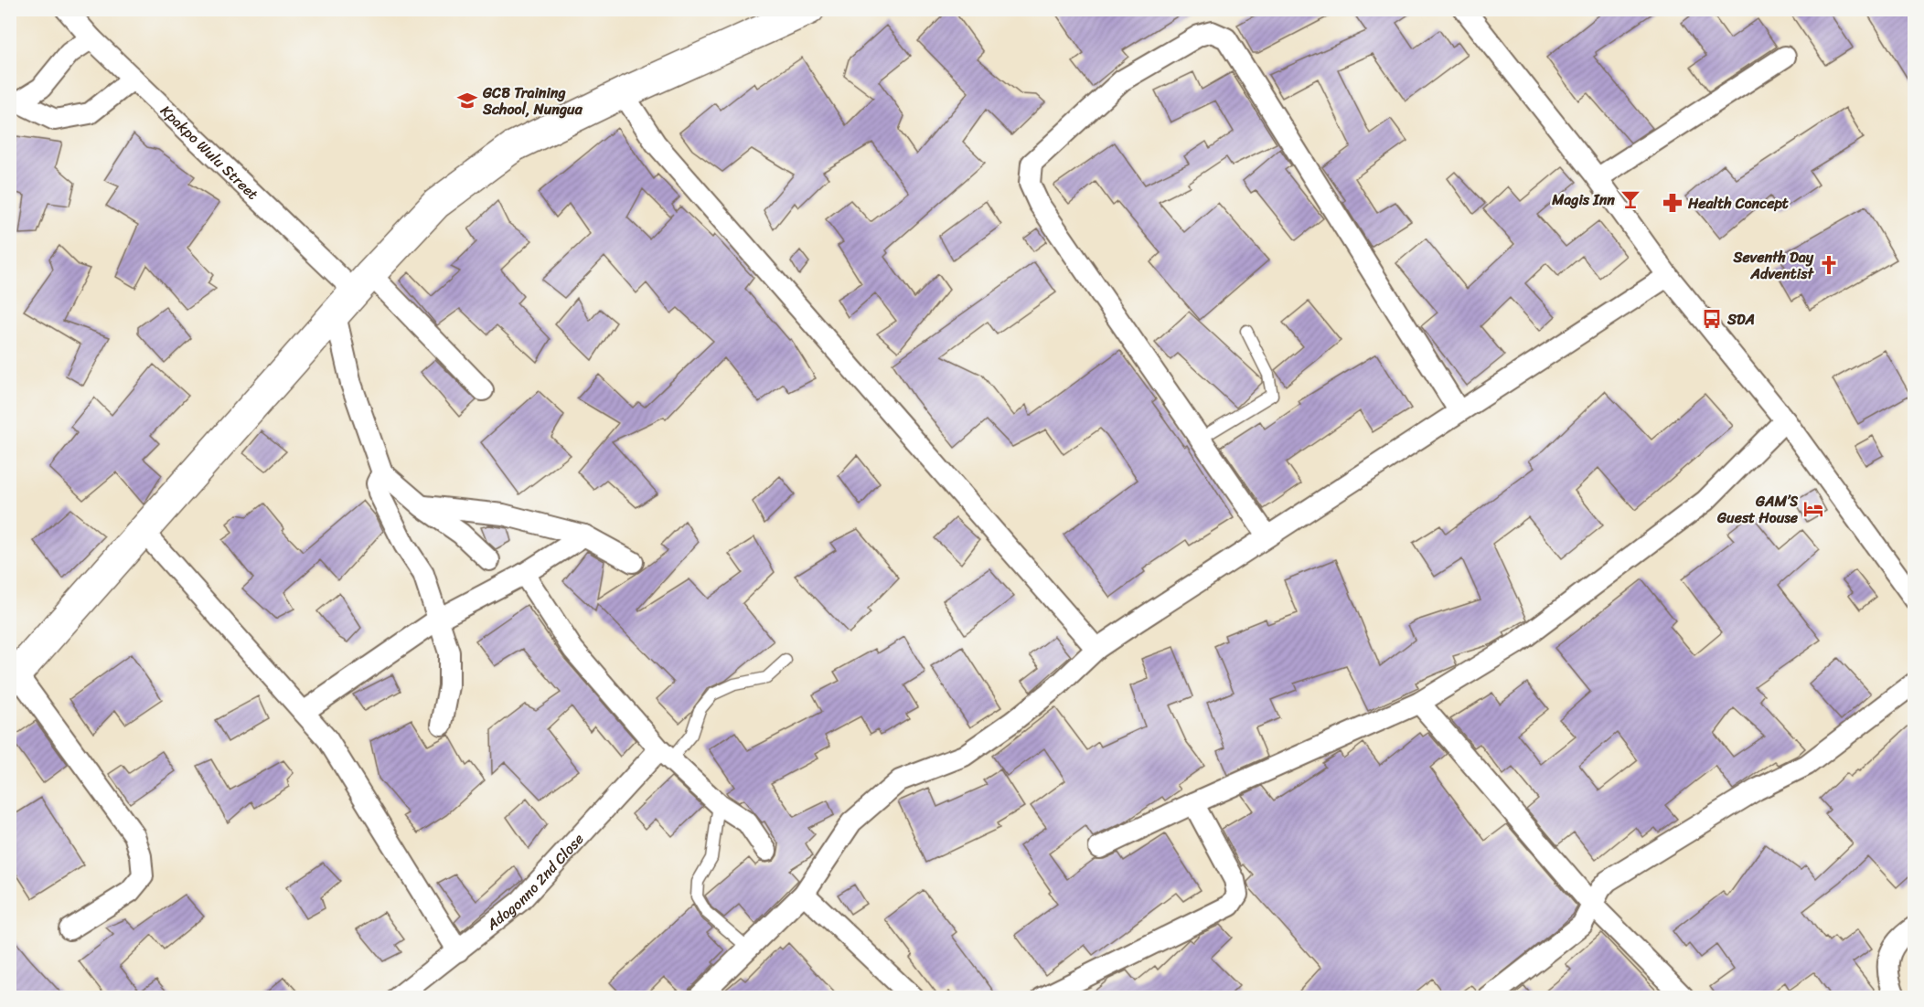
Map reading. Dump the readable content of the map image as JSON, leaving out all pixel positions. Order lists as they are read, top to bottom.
{
  "streets": {
    "street": ["Kpakpo Wulu Street", "Adogonno 2nd Close"]
  },
  "places": {
    "school or university": ["GCB Training School, Nungua"],
    "bar": ["Magis Inn"],
    "pharmacy": ["Health Concept"],
    "church": ["Seventh Day Adventist"],
    "bus stop": ["SDA"],
    "hotel": ["GAM’S Guest House"]
  }
}
